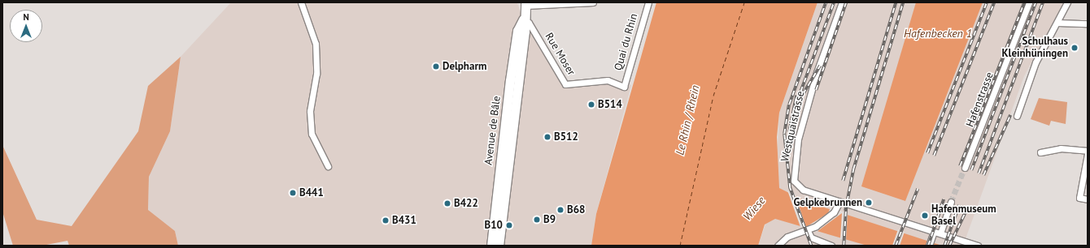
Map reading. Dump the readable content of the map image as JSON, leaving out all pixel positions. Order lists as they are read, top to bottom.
{
  "streets": {
    "main road": ["Avenue de Bâle"],
    "street": [
      "Quai du Rhin",
      "Rue Moser",
      "Hafenstrasse",
      "Westquaistrasse"
    ]
  },
  "crossings": [
    ["Quai du Rhin", "Rue Moser"],
    ["Rue Moser", "Avenue de Bâle"]
  ],
  "water": ["Hafenbecken 1", "Le Rhin / Rhein", "Wiese"],
  "places": [
    "Schulhaus Kleinhüningen",
    "Delpharm",
    "B514",
    "B512",
    "B441",
    "Gelpkebrunnen",
    "B422",
    "B68",
    "Hafenmuseum Basel",
    "B9",
    "B431",
    "B10"
  ],
  "north": "top"
}
